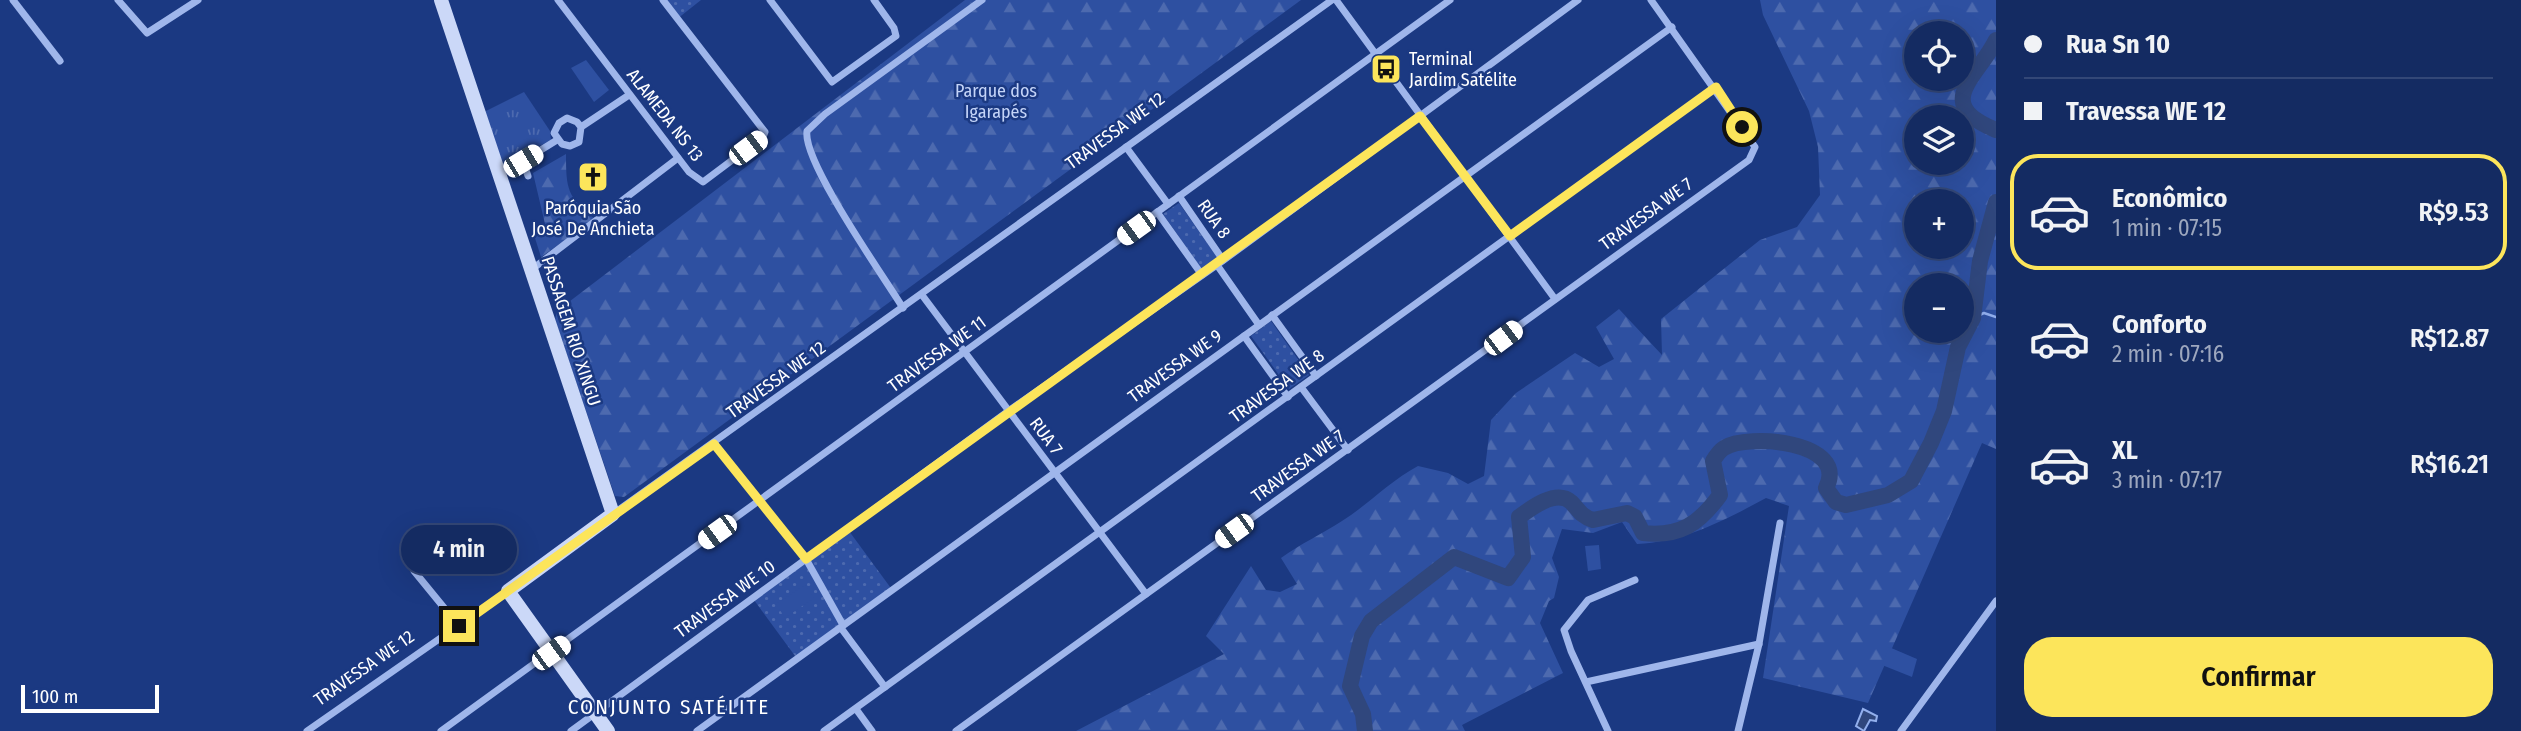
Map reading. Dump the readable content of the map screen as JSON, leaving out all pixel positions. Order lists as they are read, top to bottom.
{
  "streets": {
    "main road": ["TRAVESSA WE 12", "PASSAGEM RIO XINGU"],
    "street": [
      "ALAMEDA NS 13",
      "TRAVESSA WE 7",
      "RUA 8",
      "TRAVESSA WE 11",
      "TRAVESSA WE 9",
      "TRAVESSA WE 8",
      "RUA 7",
      "TRAVESSA WE 10"
    ]
  },
  "crossings": [
    ["TRAVESSA WE 12", "RUA 8"],
    ["TRAVESSA WE 12", "PASSAGEM RIO XINGU"],
    ["TRAVESSA WE 12", "RUA 7"],
    ["TRAVESSA WE 7", "TRAVESSA WE 8"],
    ["TRAVESSA WE 7", "RUA 7"],
    ["RUA 8", "TRAVESSA WE 11"],
    ["RUA 8", "TRAVESSA WE 9"],
    ["RUA 8", "TRAVESSA WE 10"],
    ["TRAVESSA WE 11", "RUA 7"],
    ["TRAVESSA WE 9", "RUA 7"],
    ["TRAVESSA WE 8", "RUA 7"],
    ["RUA 7", "TRAVESSA WE 10"]
  ],
  "districts": ["CONJUNTO SATÉLITE"],
  "parks": ["Parque dos Igarapés"],
  "places": {
    "bus stop": ["Terminal Jardim Satélite"],
    "church": ["Paróquia São José De Anchieta"]
  },
  "scale_bar": "100 m",
  "page": {
    "banner": ["Rua Sn 10", "Travessa WE 12"],
    "map_buttons": ["+", "−"],
    "list": [
      {
        "name": "Econômico",
        "note": "1 min · 07:15",
        "value": "R$9.53"
      },
      {
        "name": "Conforto",
        "note": "2 min · 07:16",
        "value": "R$12.87"
      },
      {
        "name": "XL",
        "note": "3 min · 07:17",
        "value": "R$16.21"
      }
    ],
    "bubble": "4 min",
    "buttons": "Confirmar",
    "scale": "100 m"
  }
}
